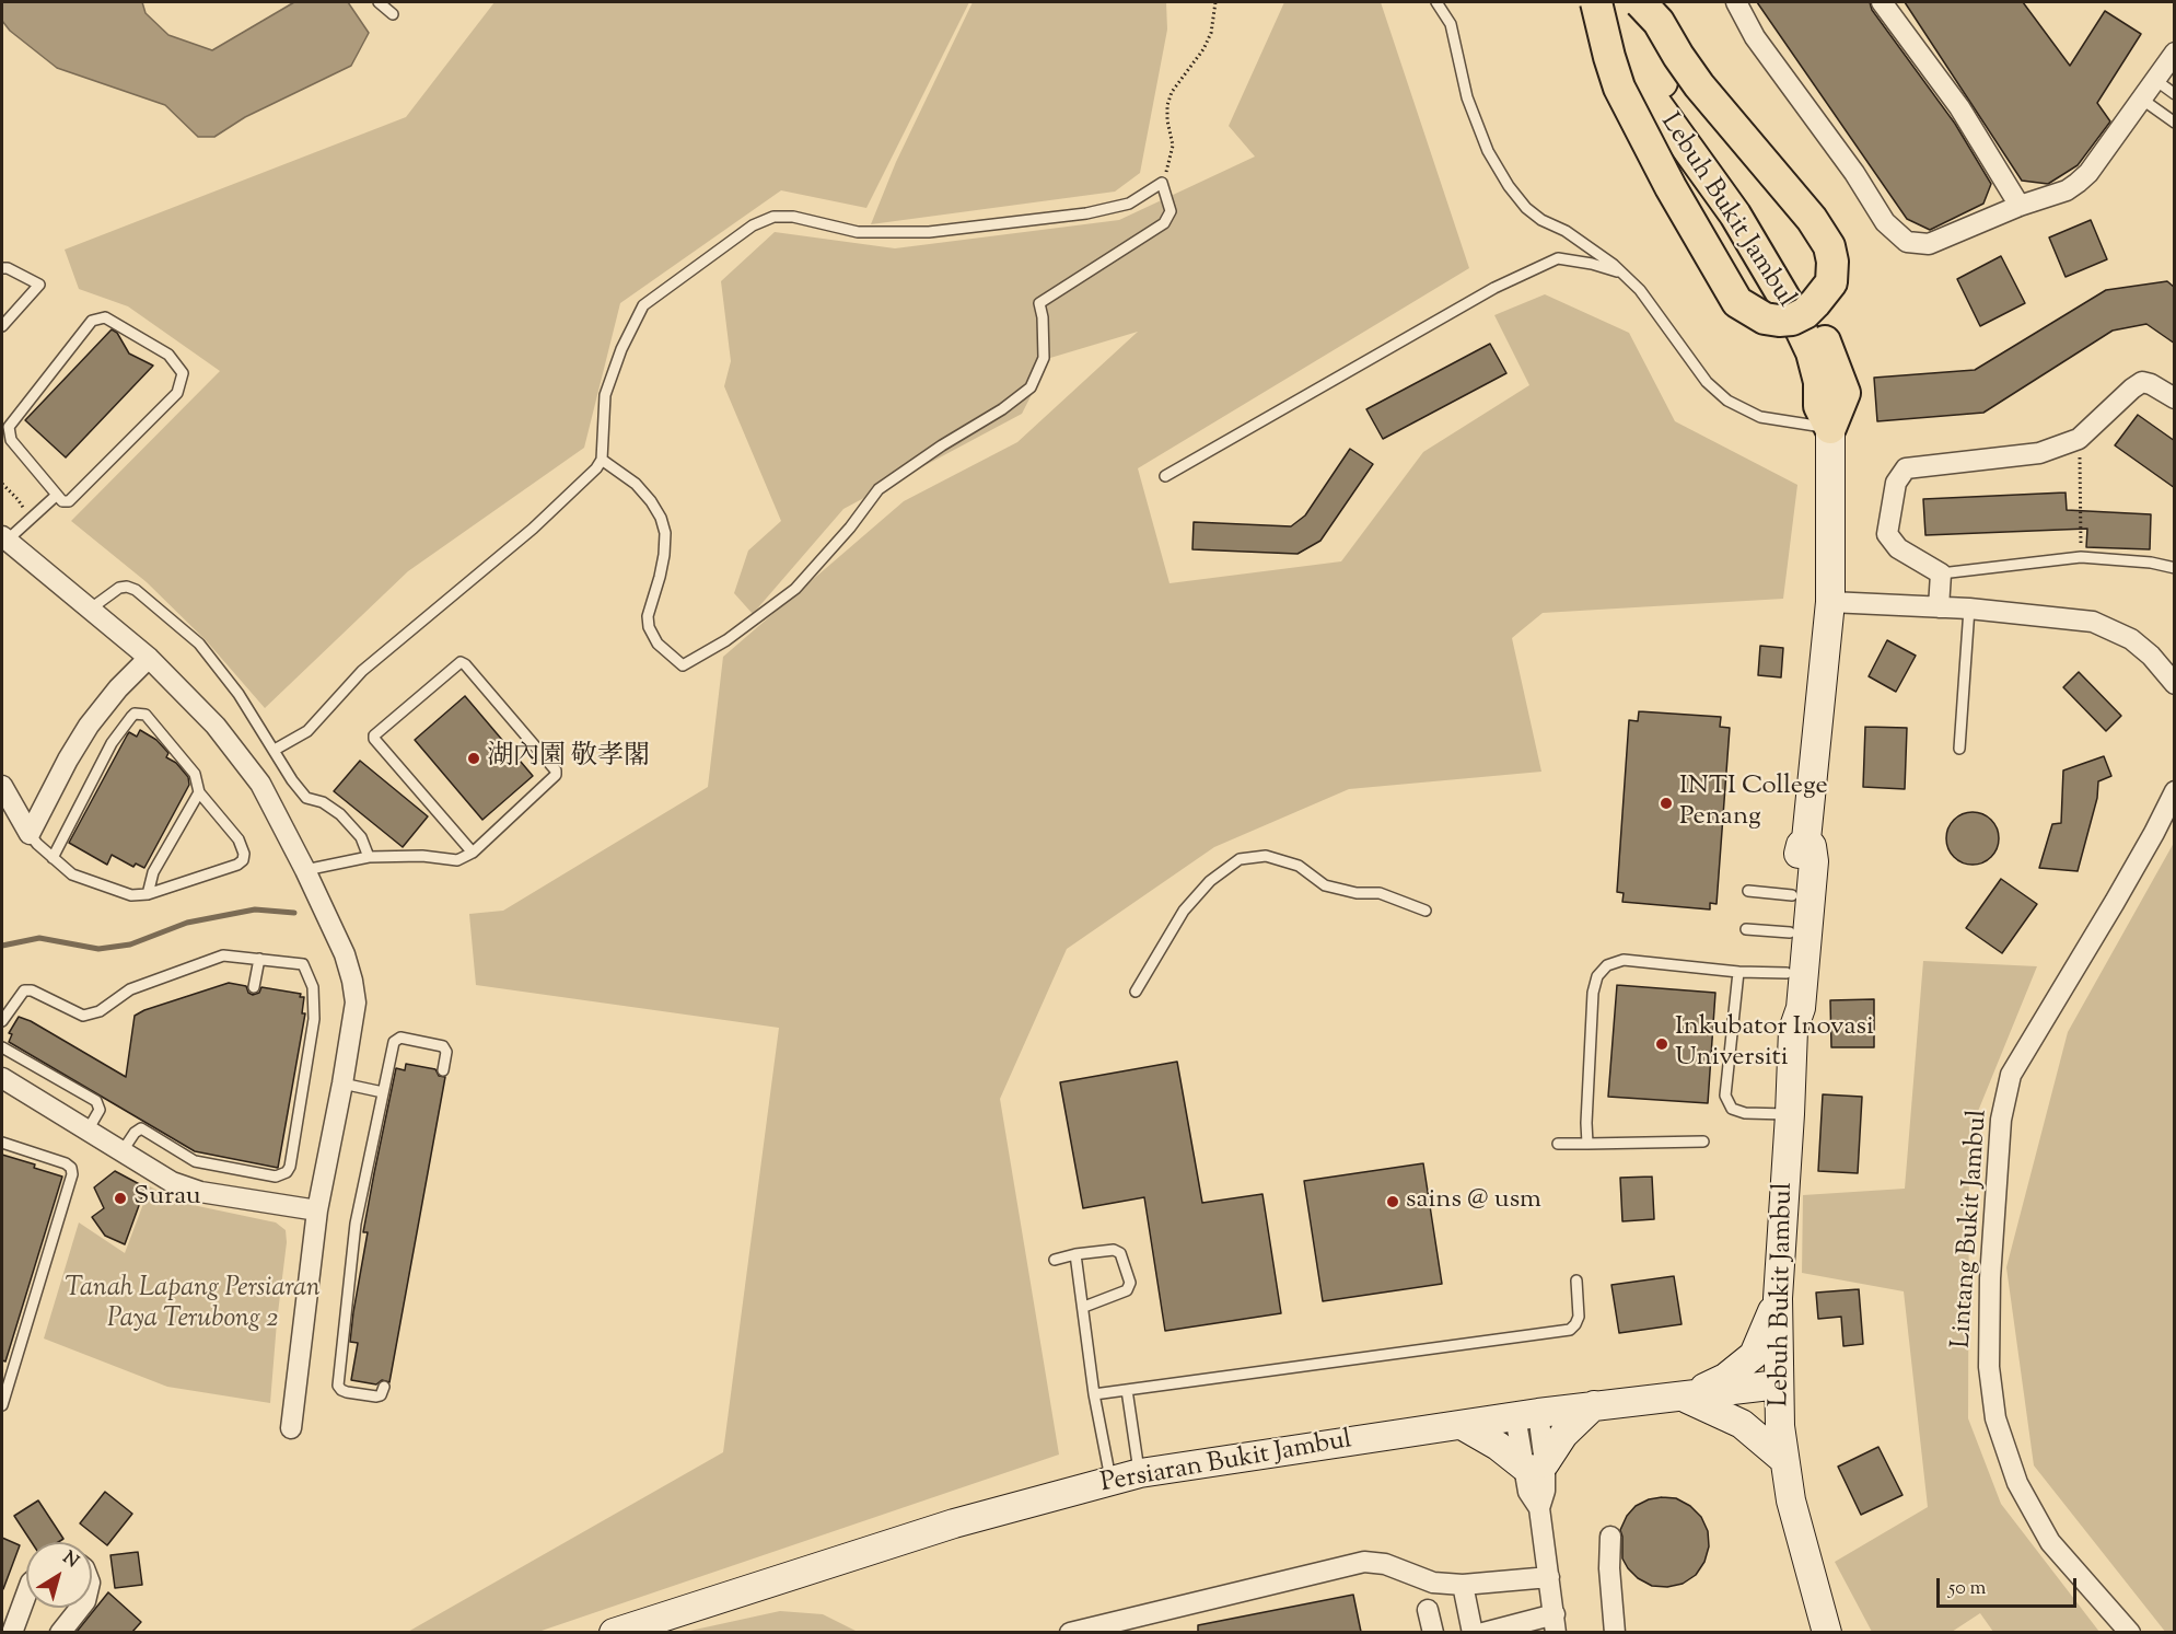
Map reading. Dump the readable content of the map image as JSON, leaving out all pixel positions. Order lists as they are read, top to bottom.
{
  "streets": {
    "main road": ["Lebuh Bukit Jambul", "Persiaran Bukit Jambul"],
    "street": ["Lintang Bukit Jambul"]
  },
  "crossings": [
    ["Lebuh Bukit Jambul", "Persiaran Bukit Jambul"]
  ],
  "parks": ["Tanah Lapang Persiaran Paya Terubong 2"],
  "places": [
    "湖內園 敬孝閣",
    "INTI College Penang",
    "Inkubator Inovasi Universiti",
    "Surau",
    "sains @ usm"
  ],
  "scale_bar": "50 m",
  "north": "top right"
}
